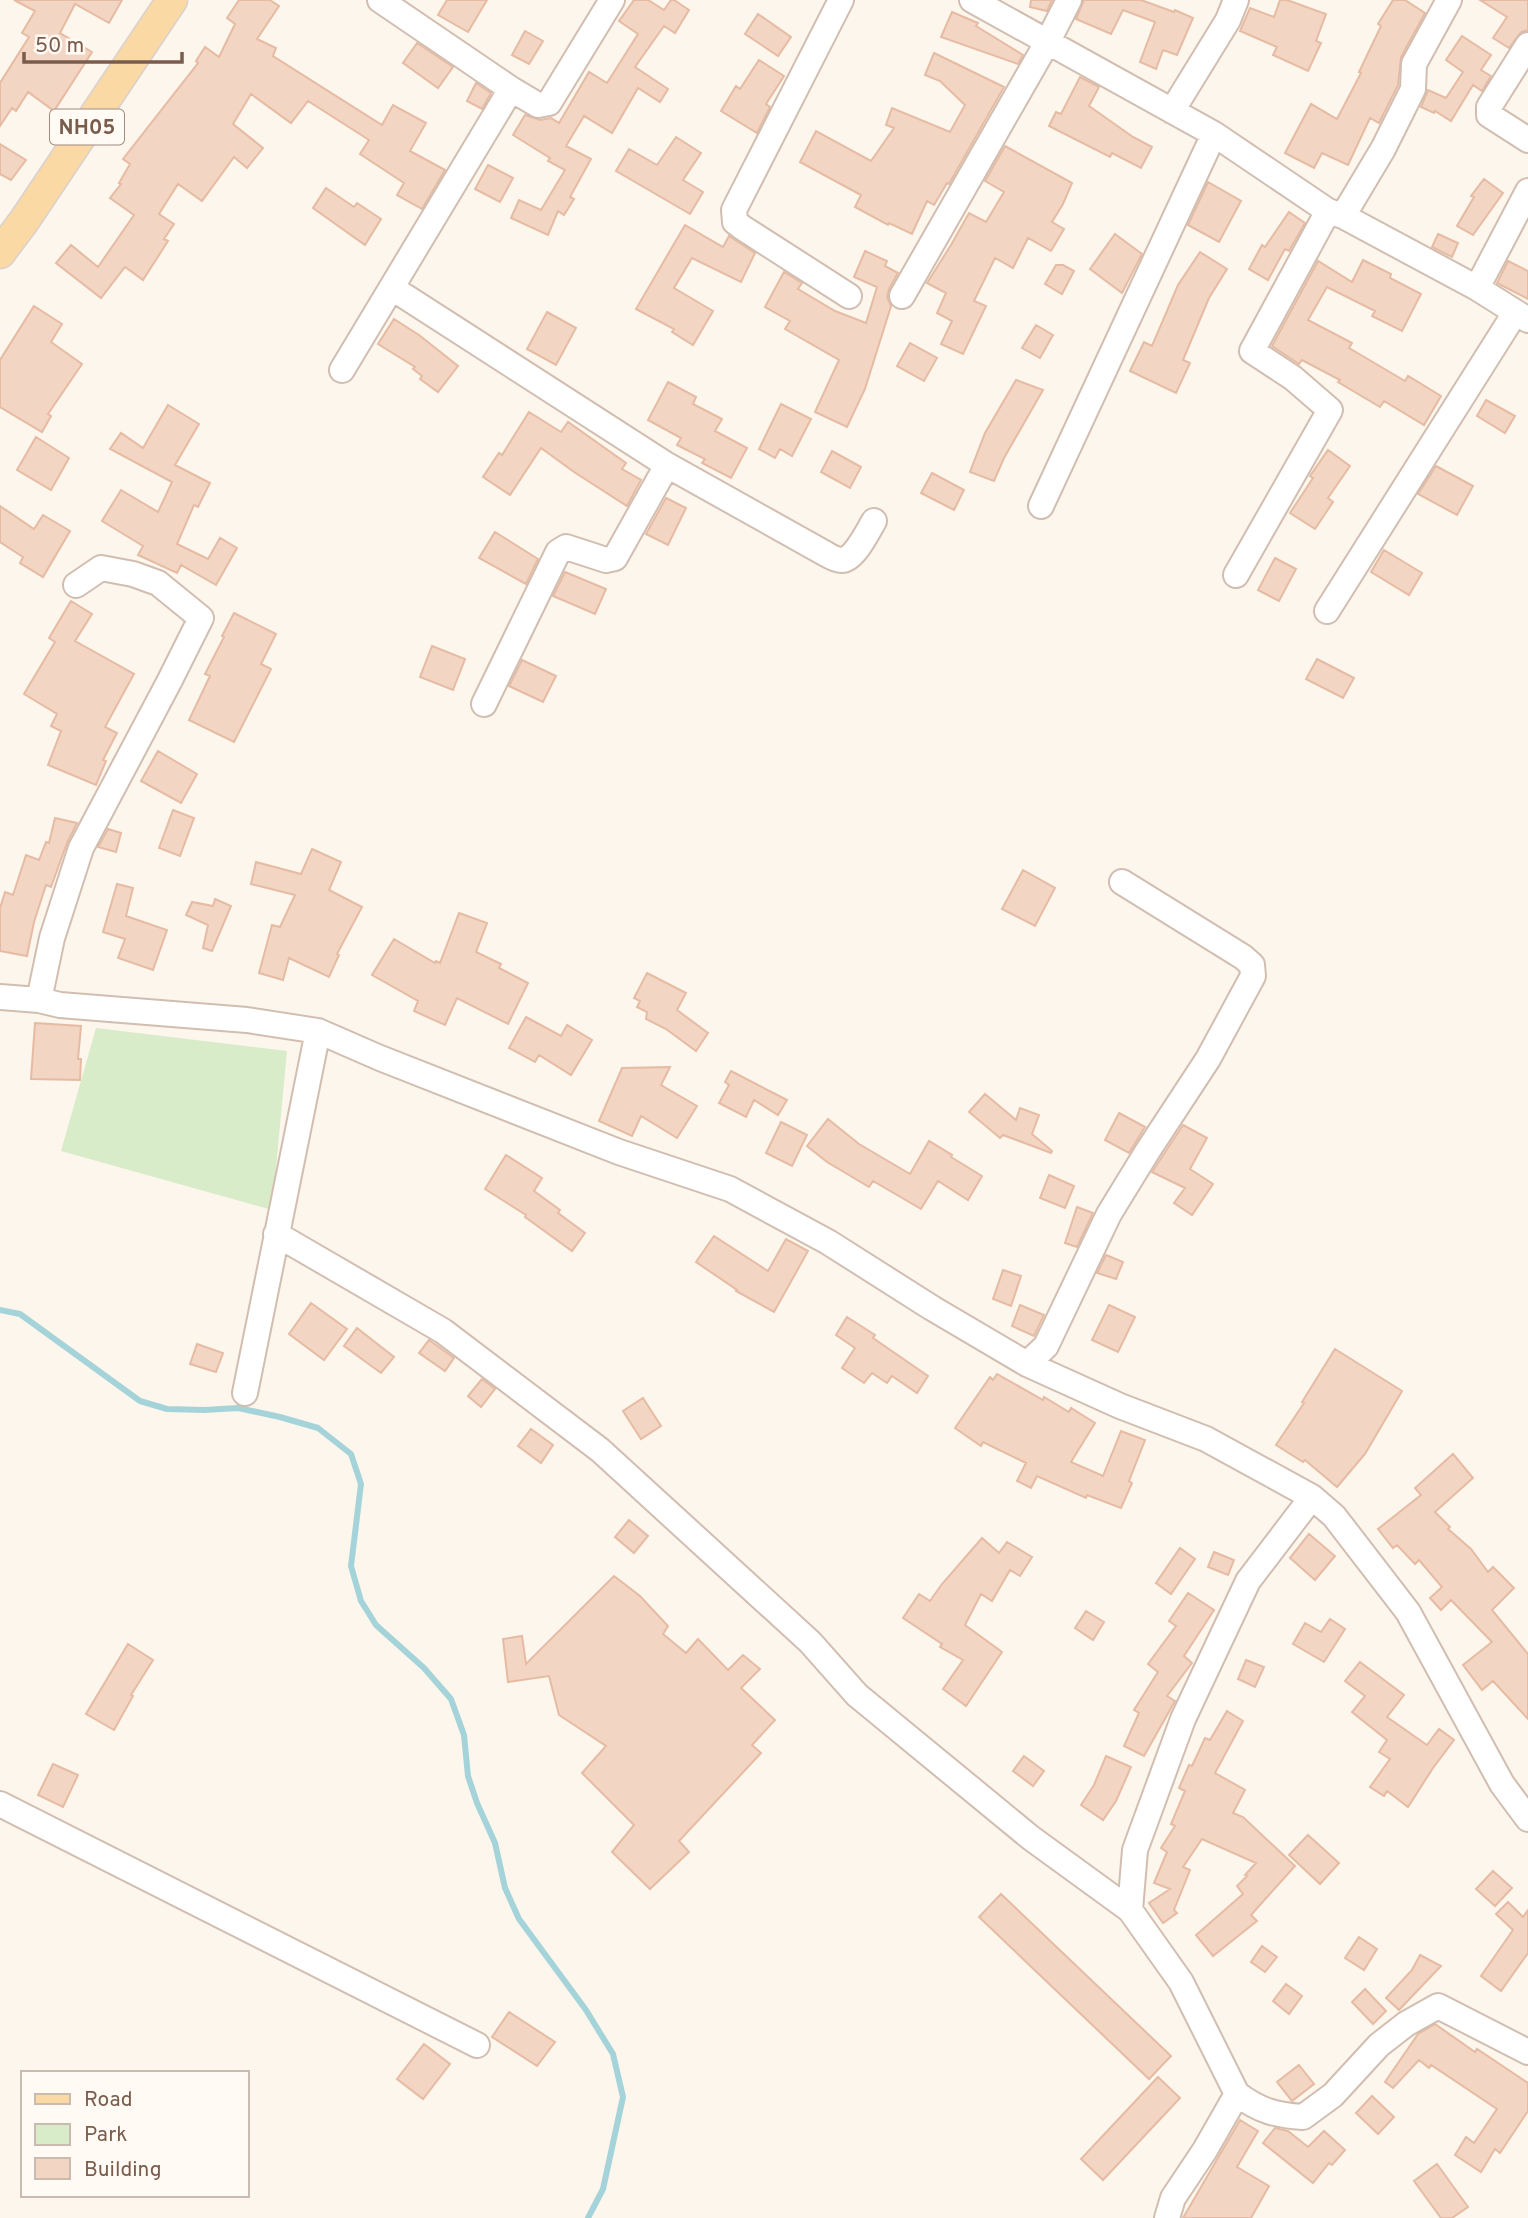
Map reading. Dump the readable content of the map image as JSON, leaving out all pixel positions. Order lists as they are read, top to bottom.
{
  "streets": {
    "main road": ["NH05"]
  },
  "legend": ["Road", "Park", "Building"],
  "scale_bar": "50 m"
}
